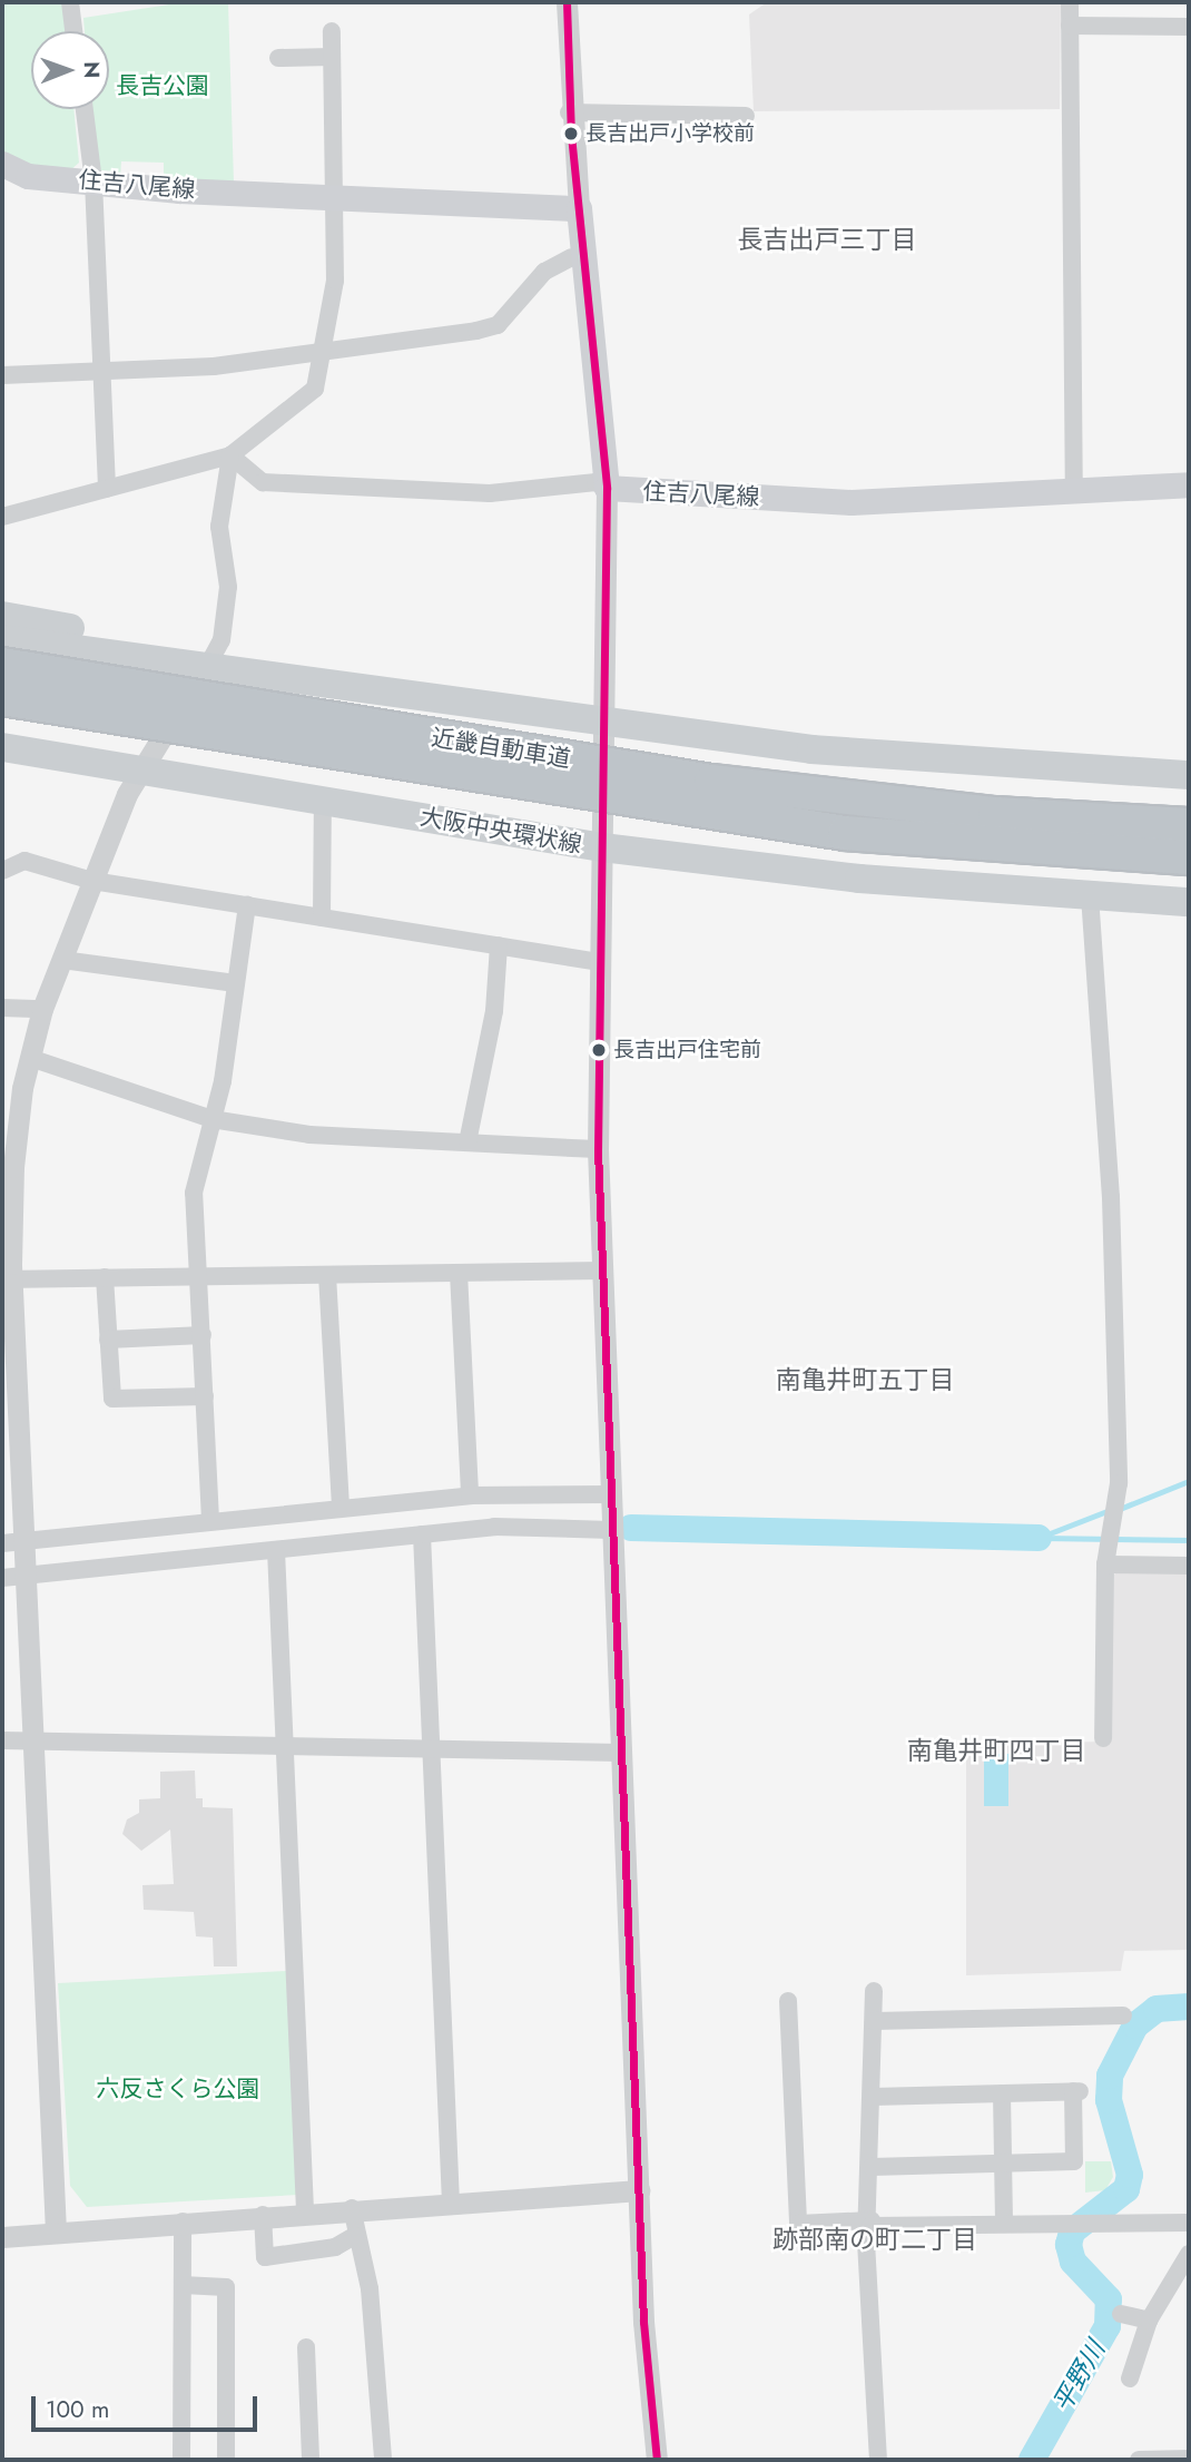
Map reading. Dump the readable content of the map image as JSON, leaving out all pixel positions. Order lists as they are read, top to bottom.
{
  "streets": {
    "highway": ["近畿自動車道"],
    "main road": ["住吉八尾線", "大阪中央環状線"]
  },
  "districts": [
    "長吉出戸三丁目",
    "南亀井町五丁目",
    "南亀井町四丁目",
    "跡部南の町二丁目"
  ],
  "water": ["平野川"],
  "parks": ["長吉公園", "六反さくら公園"],
  "places": ["長吉出戸小学校前", "長吉出戸住宅前"],
  "scale_bar": "100 m",
  "north": "right"
}
